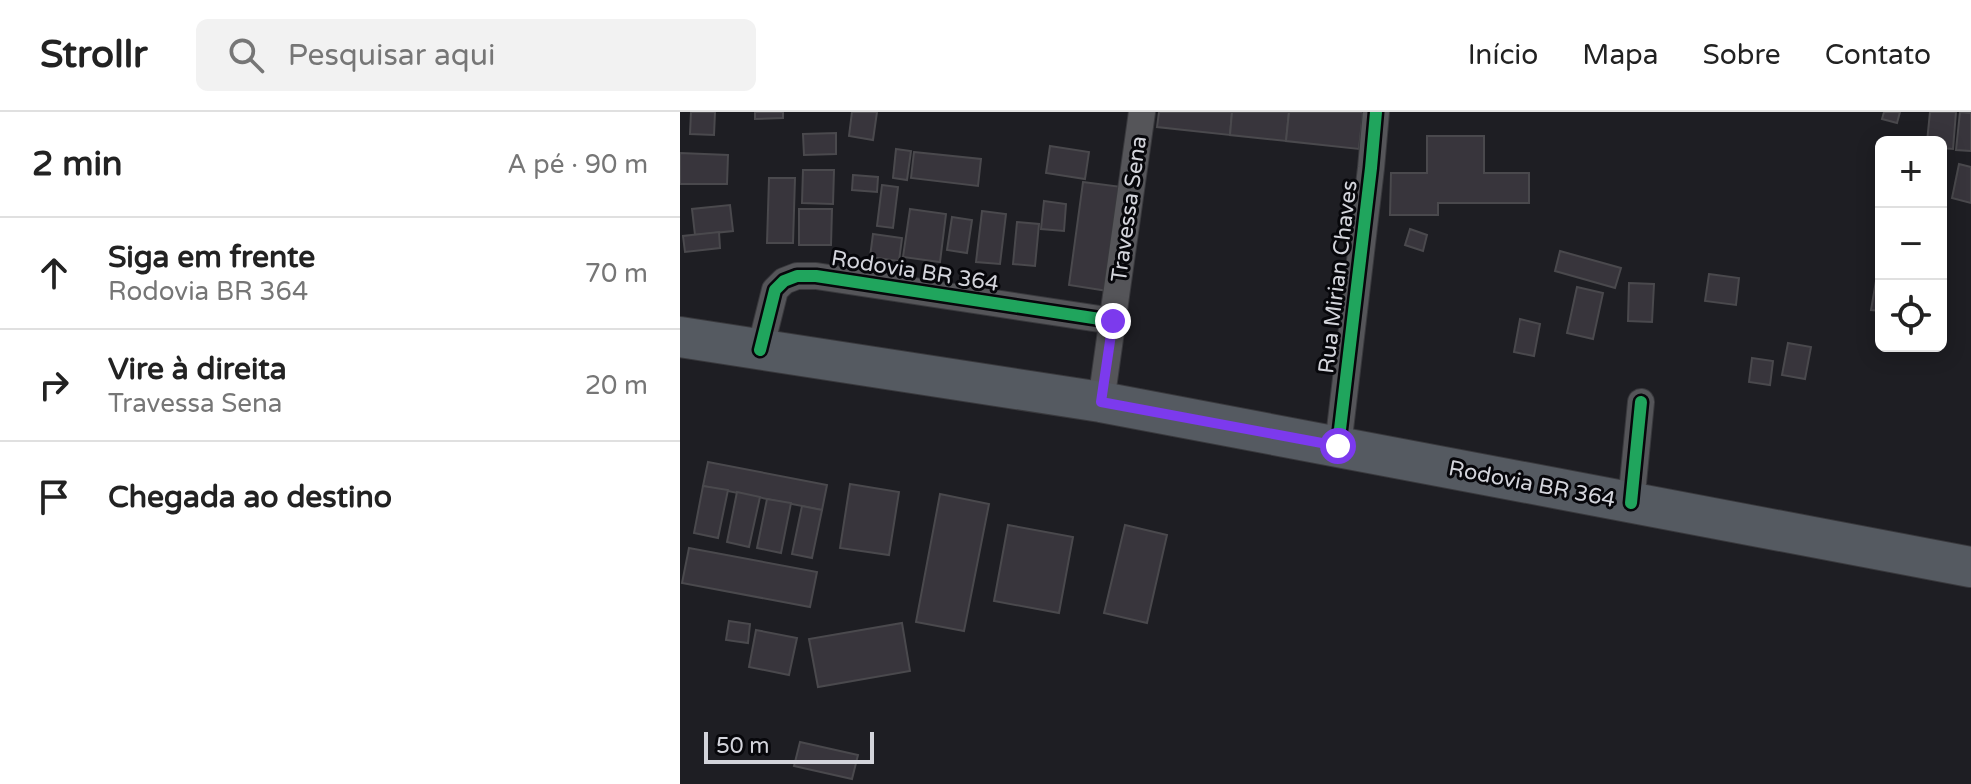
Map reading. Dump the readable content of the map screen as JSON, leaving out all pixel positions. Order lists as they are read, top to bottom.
{
  "streets": {
    "main road": ["Rodovia BR 364"],
    "street": ["Travessa Sena", "Rua Mirian Chaves"]
  },
  "crossings": [
    ["Travessa Sena", "Rodovia BR 364"],
    ["Rodovia BR 364", "Rua Mirian Chaves"]
  ],
  "scale_bar": "50 m",
  "page": {
    "header": "Strollr",
    "search": "Pesquisar aqui",
    "nav": [
      "Início",
      "Mapa",
      "Sobre",
      "Contato"
    ],
    "heading": ["2 min", "A pé · 90 m"],
    "map_buttons": ["+", "−"],
    "list": [
      ["Siga em frente", "Rodovia BR 364", "70 m"],
      ["Vire à direita", "Travessa Sena", "20 m"],
      "Chegada ao destino"
    ],
    "scale": "50 m"
  }
}
